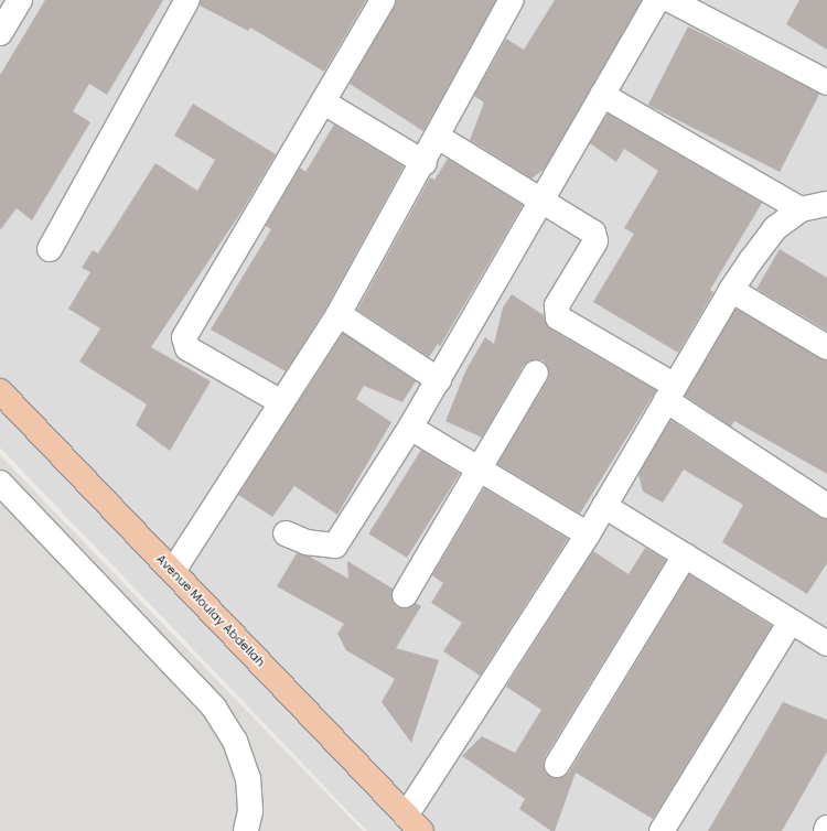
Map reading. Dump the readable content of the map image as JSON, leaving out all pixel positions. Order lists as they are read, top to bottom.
{
  "streets": {
    "main road": ["Avenue Moulay Abdellah"]
  }
}
